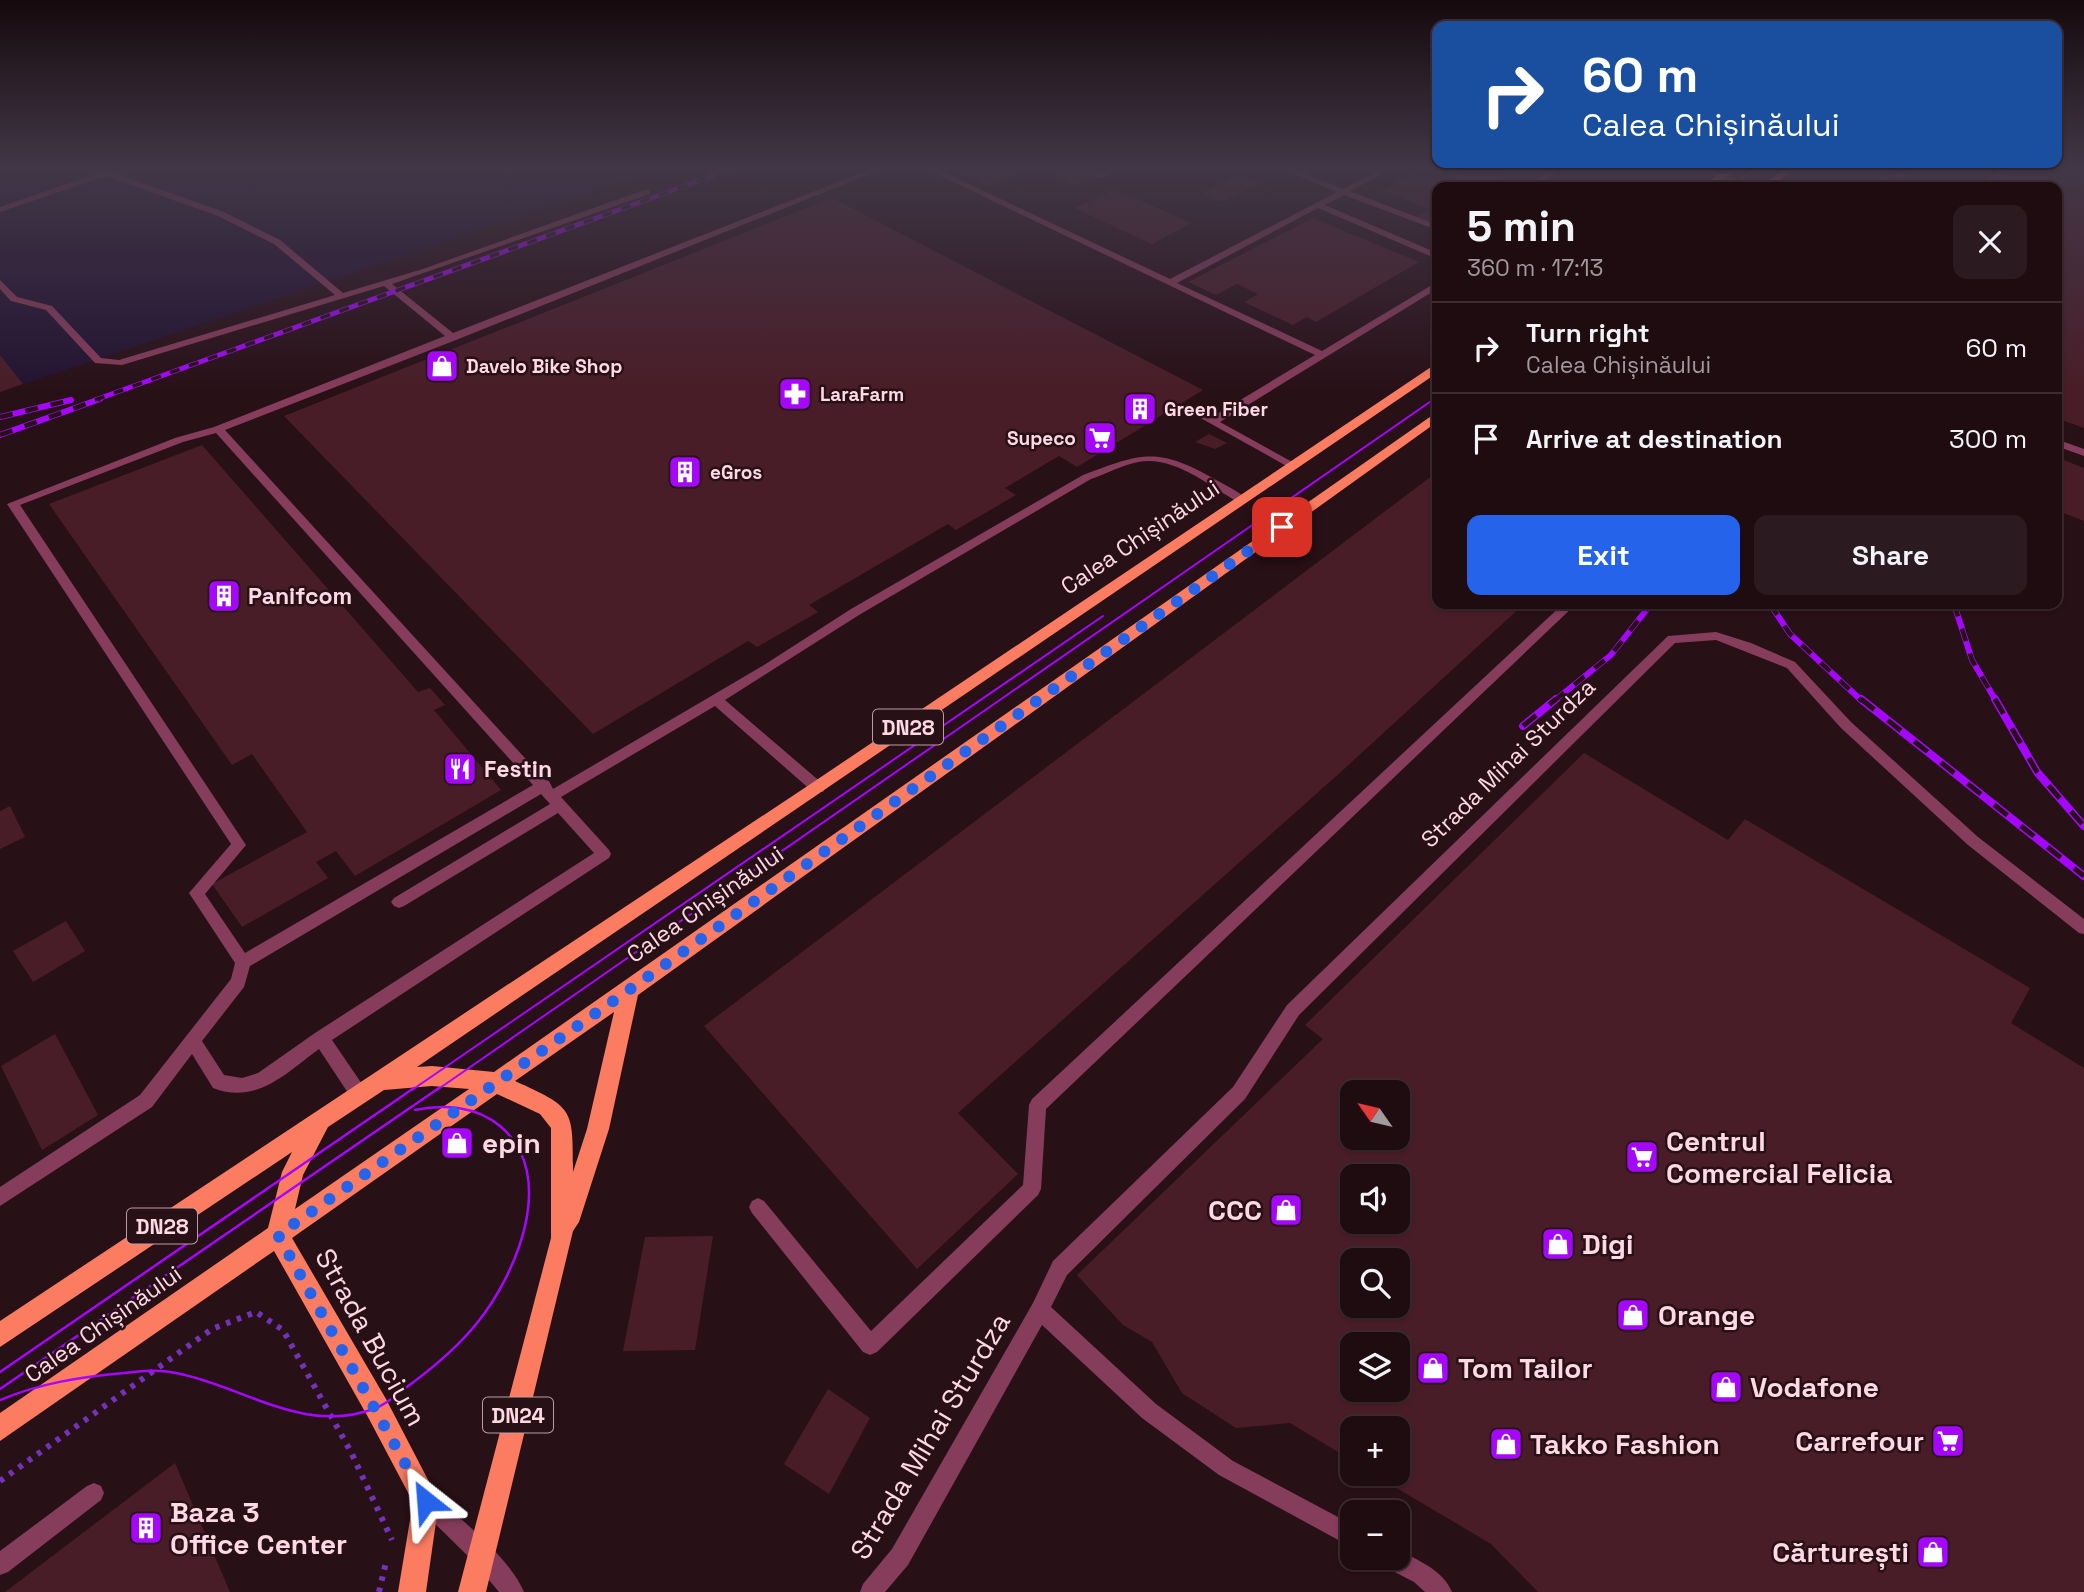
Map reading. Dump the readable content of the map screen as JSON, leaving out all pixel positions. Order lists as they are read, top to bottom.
{
  "streets": {
    "main road": [
      "Calea Chișinăului",
      "DN28",
      "Strada Bucium",
      "DN24"
    ],
    "lane": ["Strada Mihai Sturdza"]
  },
  "crossings": [
    ["Calea Chișinăului", "Strada Bucium"],
    ["Calea Chișinăului", "DN24"]
  ],
  "places": {
    "shop": [
      "Davelo Bike Shop",
      "epin",
      "CCC",
      "Digi",
      "Orange",
      "Tom Tailor",
      "Vodafone",
      "Takko Fashion",
      "Cărturești"
    ],
    "pharmacy": ["LaraFarm"],
    "building": [
      "Green Fiber",
      "eGros",
      "Panifcom",
      "Baza 3 Office Center"
    ],
    "supermarket": ["Supeco", "Centrul Comercial Felicia", "Carrefour"],
    "restaurant": ["Festin"]
  },
  "north": "top left",
  "page": {
    "turn": ["60 m", "Calea Chișinăului"],
    "heading": ["5 min", "360 m · 17:13"],
    "list": [
      {
        "name": "Turn right",
        "note": "Calea Chișinăului",
        "value": "60 m"
      },
      {
        "name": "Arrive at destination",
        "value": "300 m"
      }
    ],
    "buttons": ["Exit", "Share"],
    "map_buttons": ["+", "−"]
  }
}
